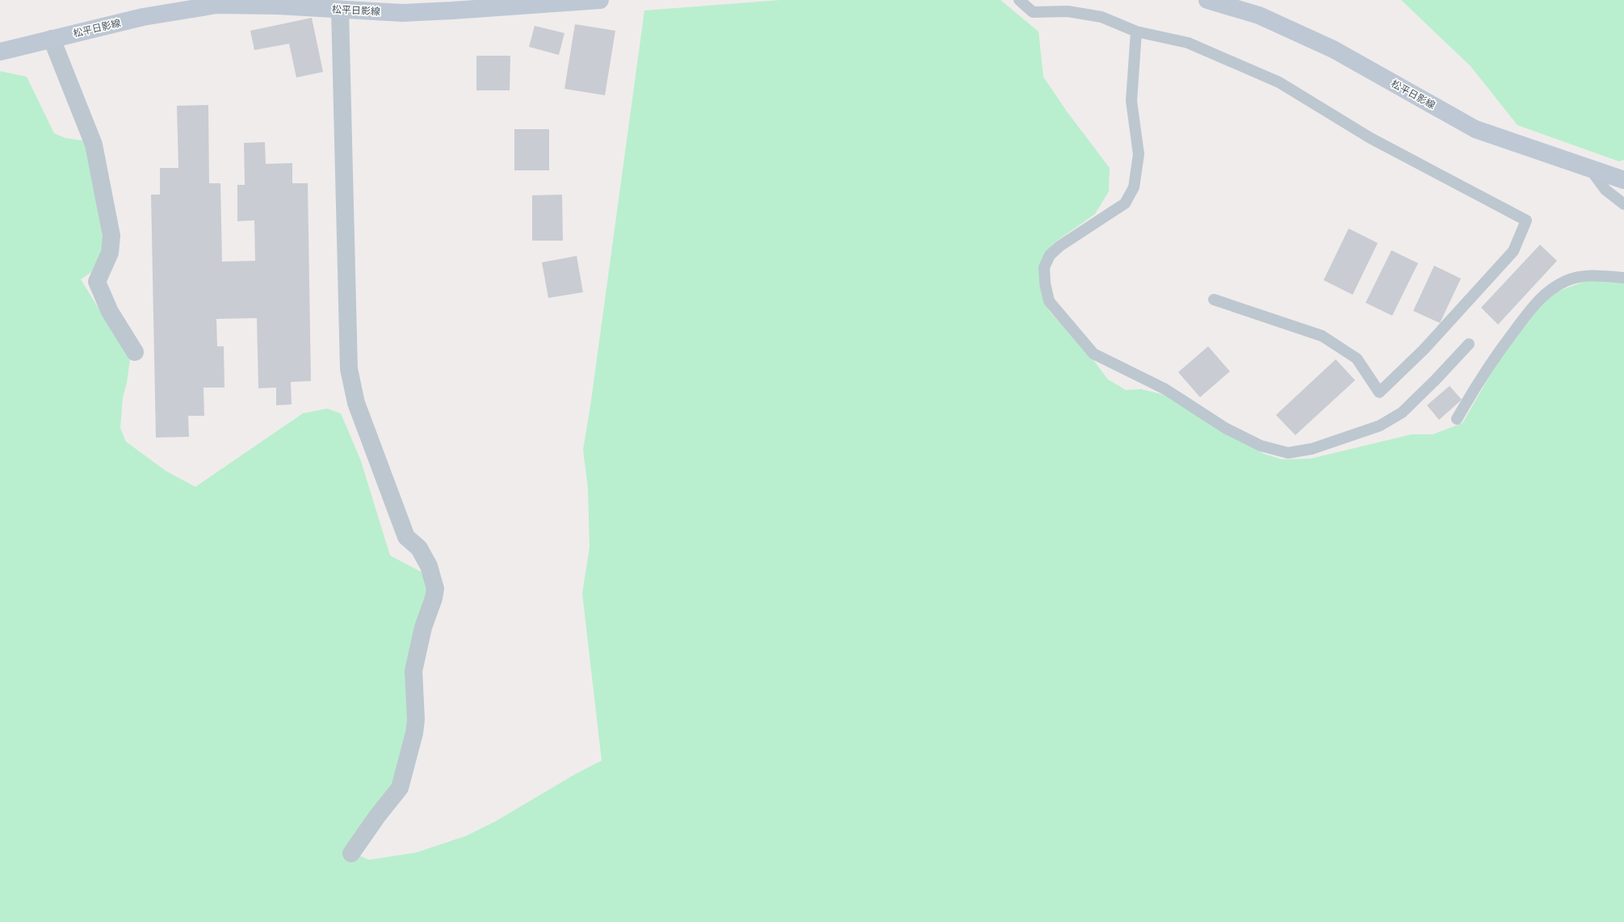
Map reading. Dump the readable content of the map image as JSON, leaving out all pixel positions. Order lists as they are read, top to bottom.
{
  "streets": {
    "street": ["松平日影線"]
  }
}
